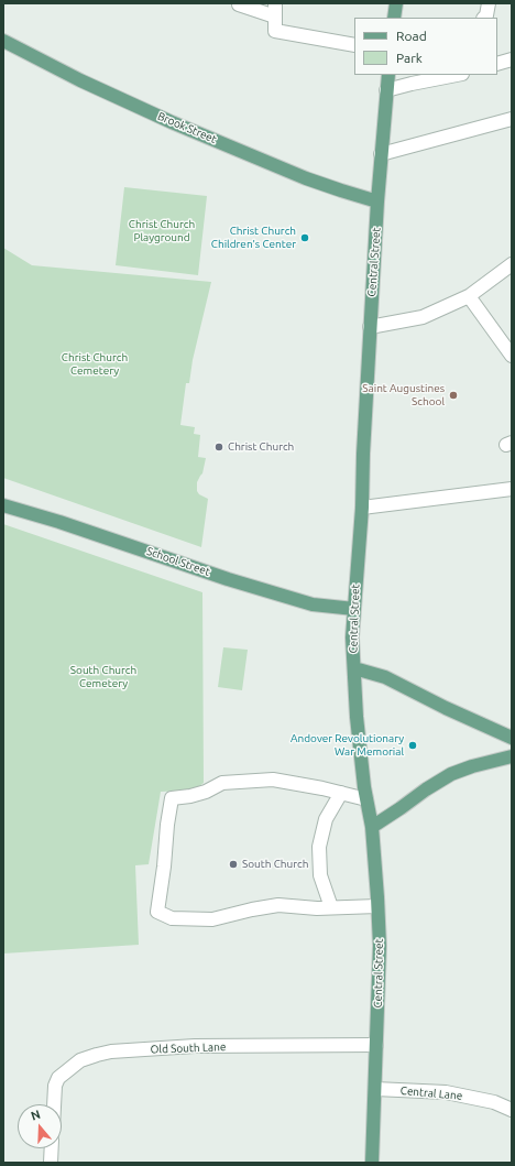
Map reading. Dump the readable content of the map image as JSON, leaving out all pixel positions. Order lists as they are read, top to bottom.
{
  "streets": {
    "main road": ["Brook Street", "Central Street", "School Street"],
    "street": ["Old South Lane", "Central Lane"]
  },
  "crossings": [
    ["Brook Street", "Central Street"],
    ["Central Street", "School Street"],
    ["Central Street", "Old South Lane"],
    ["Central Street", "Central Lane"]
  ],
  "parks": ["Christ Church Playground", "Christ Church Cemetery", "South Church Cemetery"],
  "places": [
    "Christ Church Children's Center",
    "Saint Augustines School",
    "Christ Church",
    "Andover Revolutionary War Memorial",
    "South Church"
  ],
  "legend": ["Road", "Park"],
  "north": "top"
}
